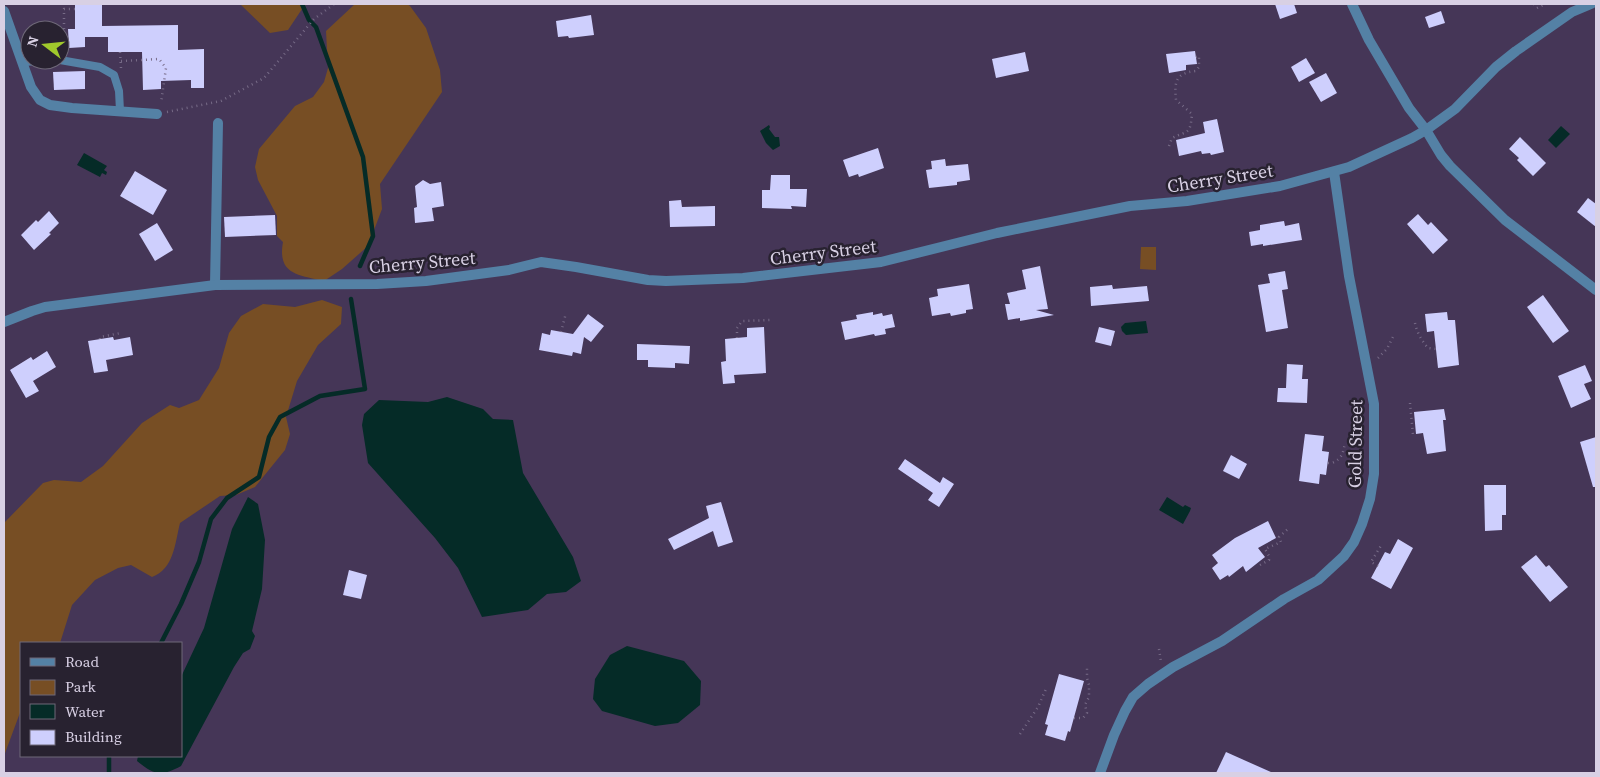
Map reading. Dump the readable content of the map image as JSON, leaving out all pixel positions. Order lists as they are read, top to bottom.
{
  "streets": {
    "street": ["Cherry Street", "Gold Street"]
  },
  "crossings": [
    ["Cherry Street", "Gold Street"]
  ],
  "legend": [
    "Road",
    "Park",
    "Water",
    "Building"
  ],
  "north": "left"
}
